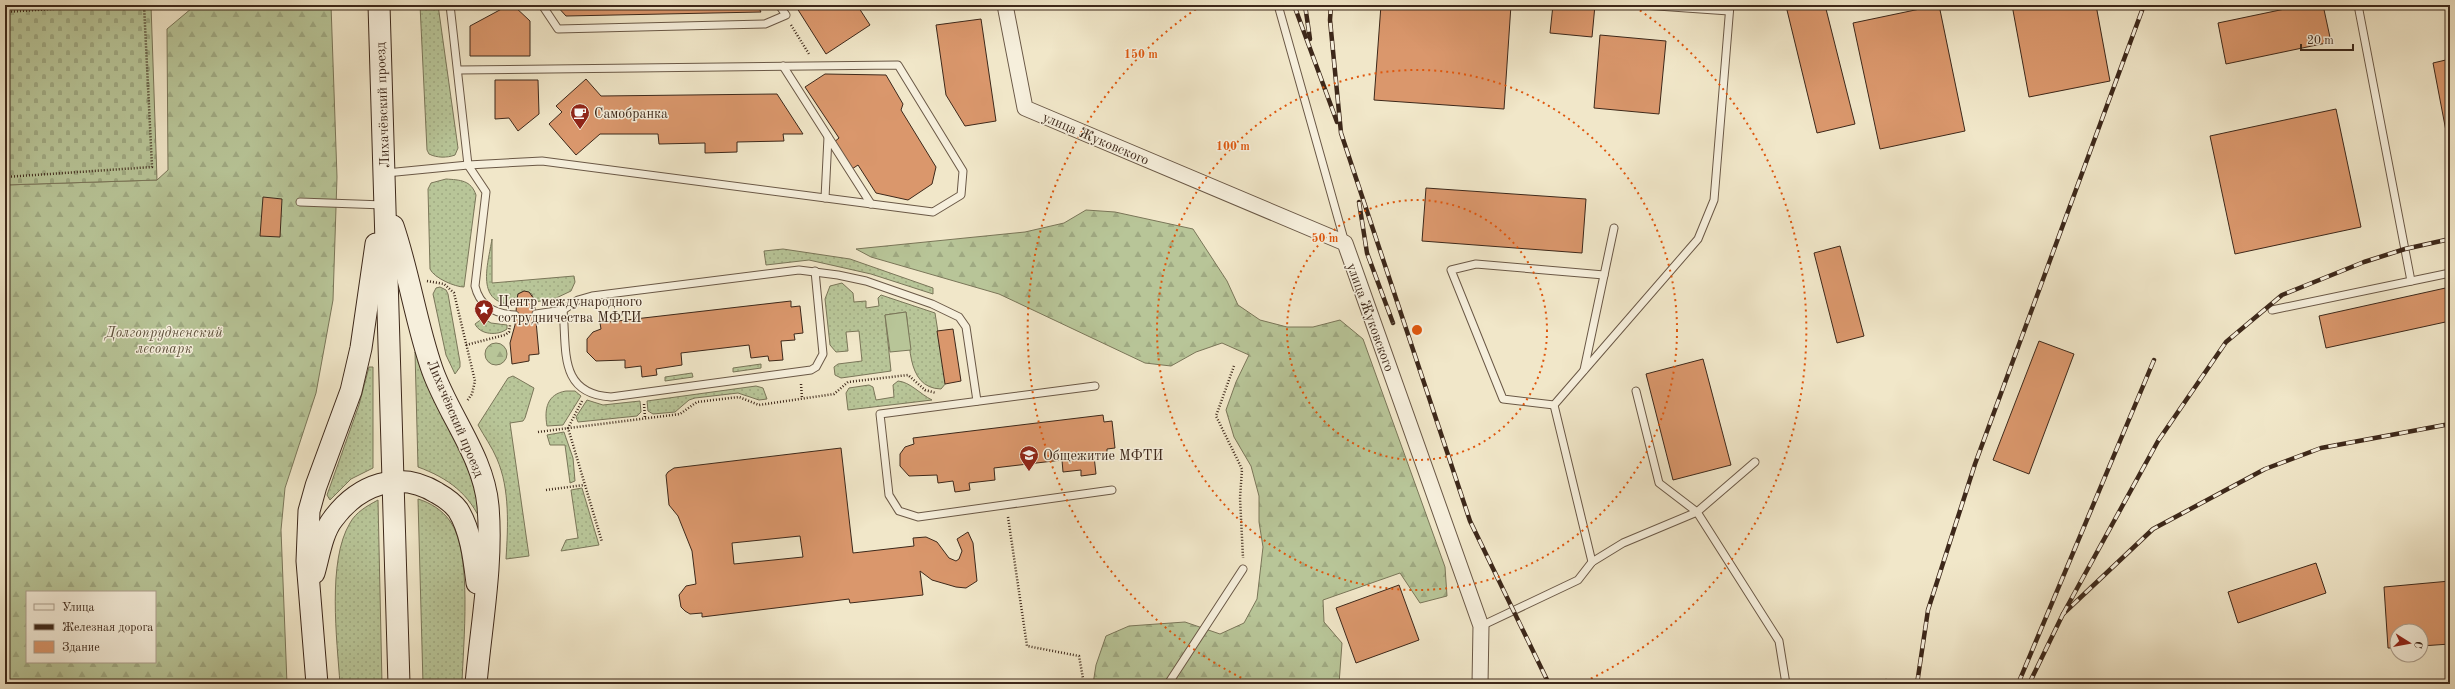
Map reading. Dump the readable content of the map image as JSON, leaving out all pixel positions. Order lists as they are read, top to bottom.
{
  "streets": {
    "main road": ["Лихачёвский проезд"],
    "street": ["улица Жуковского"]
  },
  "parks": ["Долгопрудненский лесопарк"],
  "places": {
    "cafe": ["Самобранка"],
    "place": ["Центр международного сотрудничества МФТИ"],
    "school or university": ["Общежитие МФТИ"]
  },
  "legend": ["Улица", "Железная дорога", "Здание"],
  "scale_bar": "20 m",
  "north": "right",
  "rings": ["150 m", "100 m", "50 m"]
}
